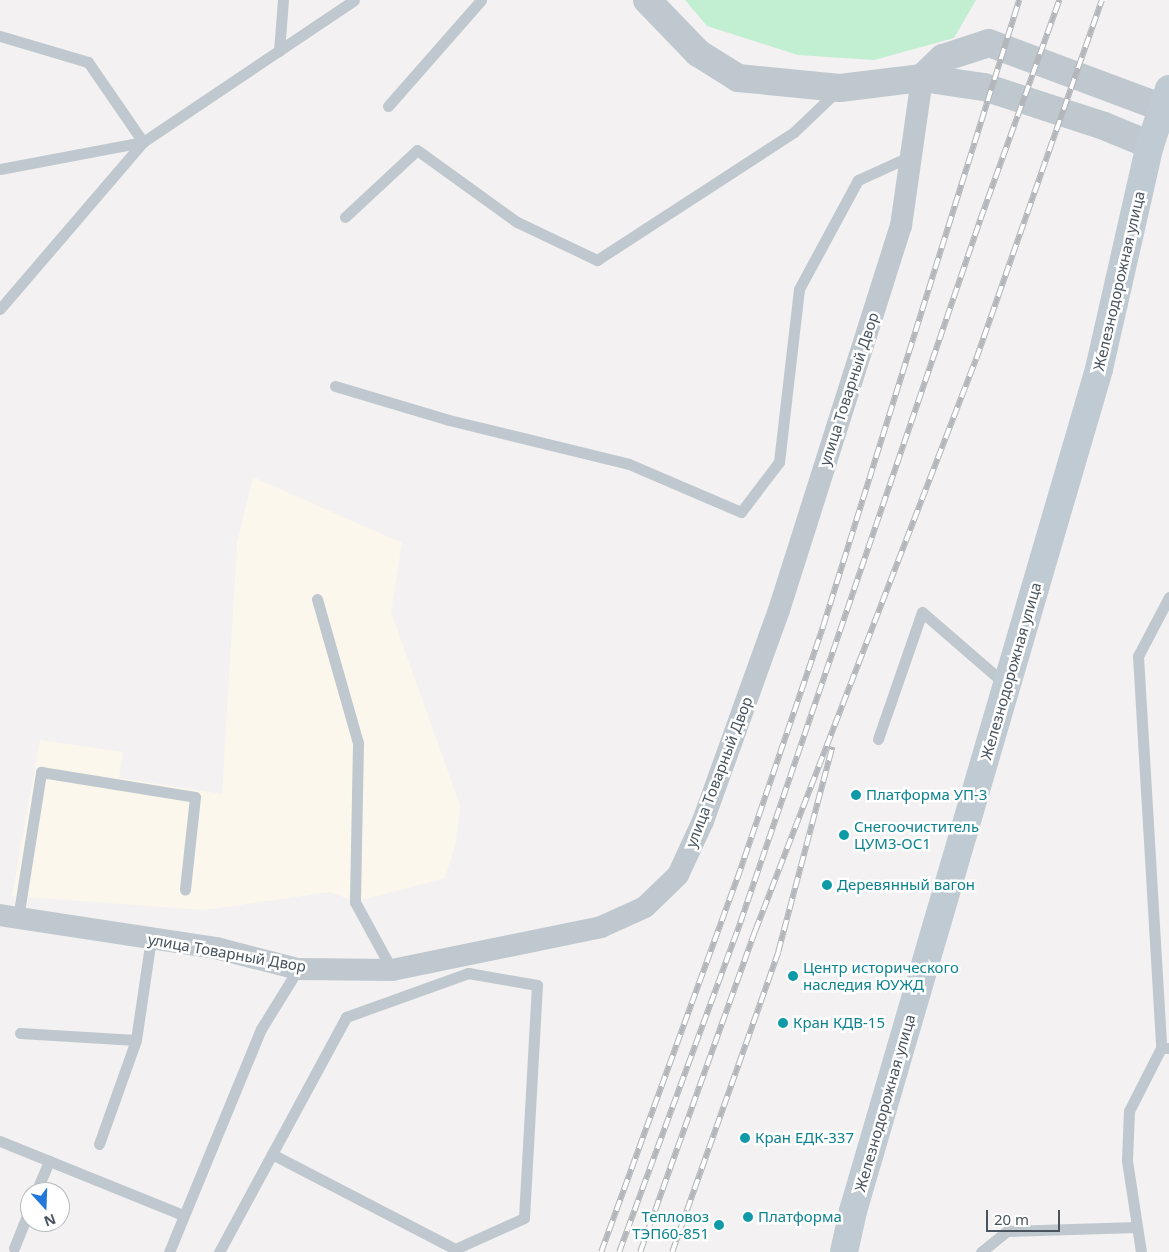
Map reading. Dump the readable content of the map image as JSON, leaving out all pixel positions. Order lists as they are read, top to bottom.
{
  "streets": {
    "main road": ["Железнодорожная улица"],
    "street": ["улица Товарный Двор"]
  },
  "places": [
    "Платформа УП-3",
    "Снегоочиститель ЦУМ3-ОС1",
    "Деревянный вагон",
    "Центр исторического наследия ЮУЖД",
    "Кран КДВ-15",
    "Кран ЕДК-337",
    "Платформа",
    "Тепловоз ТЭП60-851"
  ],
  "scale_bar": "20 m",
  "north": "bottom"
}
